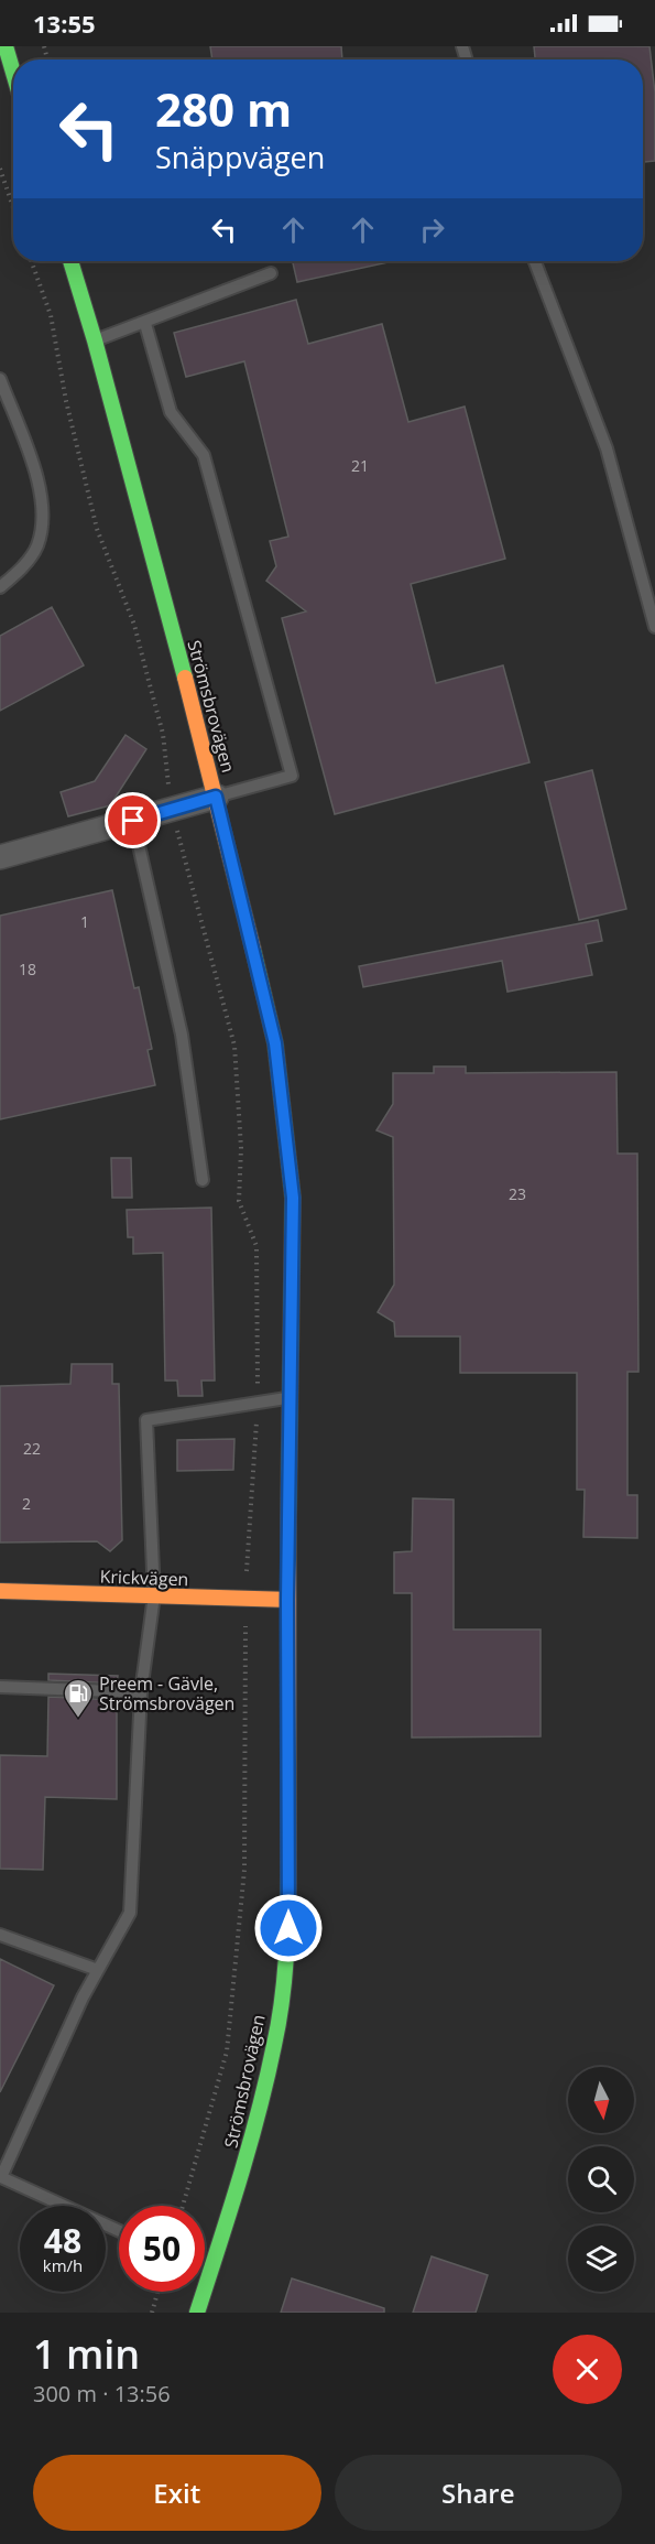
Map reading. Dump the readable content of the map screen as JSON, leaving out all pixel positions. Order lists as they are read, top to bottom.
{
  "streets": {
    "main road": ["Strömsbrovägen", "Krickvägen"]
  },
  "crossings": [
    ["Strömsbrovägen", "Krickvägen"]
  ],
  "places": {
    "fuel station": ["Preem - Gävle, Strömsbrovägen"]
  },
  "house_numbers": [
    "21",
    "1",
    "18",
    "23",
    "22",
    "2"
  ],
  "north": "bottom",
  "page": {
    "status": "13:55",
    "turn": ["280 m", "Snäppvägen"],
    "speed": "48 km/h",
    "limit": "50",
    "heading": ["1 min", "300 m · 13:56"],
    "buttons": ["Exit", "Share"]
  }
}
